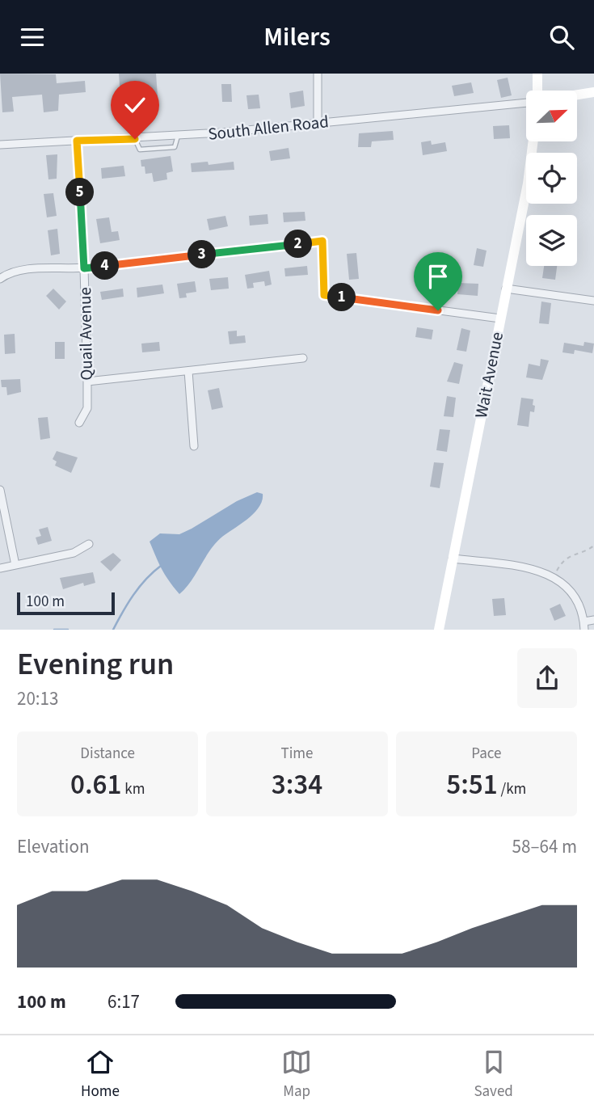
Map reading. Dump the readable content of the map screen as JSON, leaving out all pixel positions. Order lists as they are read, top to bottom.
{
  "streets": {
    "main road": ["Wait Avenue"],
    "street": ["South Allen Road", "Quail Avenue"]
  },
  "crossings": [
    ["South Allen Road", "Quail Avenue"]
  ],
  "scale_bar": "100 m",
  "north": "top right",
  "page": {
    "header": "Milers",
    "pins": [
      "5",
      "2",
      "3",
      "4",
      "1"
    ],
    "scale": "100 m",
    "heading": ["Evening run", "20:13"],
    "stats": [
      ["Distance", "0.61 km"],
      ["Time", "3:34"],
      ["Pace", "5:51 /km"]
    ],
    "chart": ["Elevation", "58–64 m"],
    "list": [
      {
        "name": "100 m",
        "note": "6:17"
      }
    ],
    "tabs": ["Home", "Map", "Saved"]
  }
}
